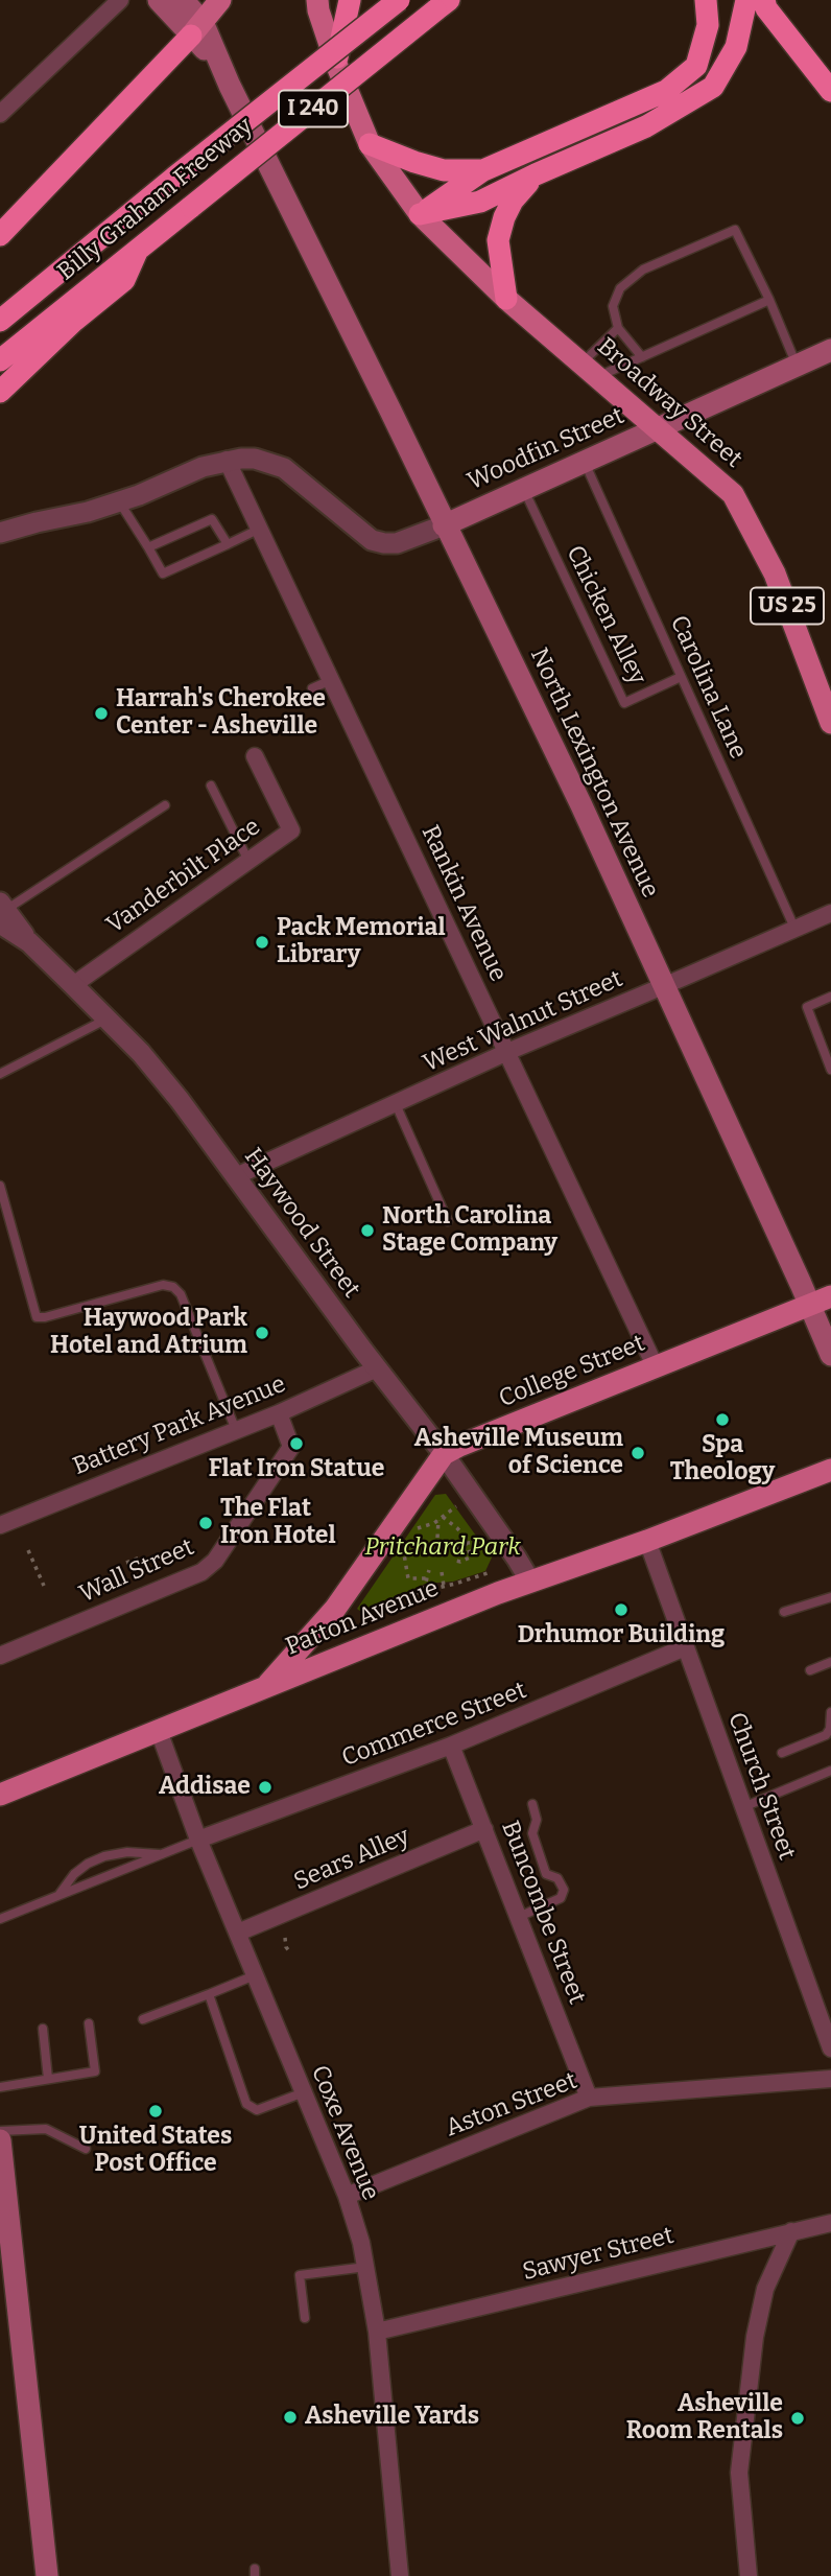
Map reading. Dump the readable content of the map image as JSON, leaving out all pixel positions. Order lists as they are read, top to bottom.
{
  "streets": {
    "highway": ["I 240", "Billy Graham Freeway"],
    "main road": [
      "Broadway Street",
      "Woodfin Street",
      "US 25",
      "North Lexington Avenue",
      "College Street",
      "Patton Avenue"
    ],
    "street": [
      "Vanderbilt Place",
      "Rankin Avenue",
      "West Walnut Street",
      "Haywood Street",
      "Battery Park Avenue",
      "Wall Street",
      "Commerce Street",
      "Church Street",
      "Sears Alley",
      "Buncombe Street",
      "Aston Street",
      "Coxe Avenue",
      "Sawyer Street"
    ],
    "lane": ["Chicken Alley", "Carolina Lane"]
  },
  "crossings": [
    ["Broadway Street", "Woodfin Street"],
    ["Broadway Street", "US 25"],
    ["Woodfin Street", "Chicken Alley"],
    ["Woodfin Street", "Carolina Lane"],
    ["Woodfin Street", "North Lexington Avenue"],
    ["Chicken Alley", "Carolina Lane"],
    ["Carolina Lane", "West Walnut Street"],
    ["North Lexington Avenue", "West Walnut Street"],
    ["North Lexington Avenue", "College Street"],
    ["Vanderbilt Place", "Haywood Street"],
    ["Rankin Avenue", "West Walnut Street"],
    ["Rankin Avenue", "College Street"],
    ["West Walnut Street", "Haywood Street"],
    ["Haywood Street", "College Street"],
    ["Haywood Street", "Battery Park Avenue"],
    ["Haywood Street", "Patton Avenue"],
    ["Battery Park Avenue", "Wall Street"],
    ["Patton Avenue", "Church Street"],
    ["Patton Avenue", "Coxe Avenue"],
    ["Commerce Street", "Church Street"],
    ["Commerce Street", "Buncombe Street"],
    ["Commerce Street", "Coxe Avenue"],
    ["Sears Alley", "Buncombe Street"],
    ["Sears Alley", "Coxe Avenue"],
    ["Buncombe Street", "Aston Street"],
    ["Aston Street", "Coxe Avenue"],
    ["Coxe Avenue", "Sawyer Street"]
  ],
  "parks": ["Pritchard Park"],
  "places": [
    "Harrah's Cherokee Center - Asheville",
    "Pack Memorial Library",
    "North Carolina Stage Company",
    "Haywood Park Hotel and Atrium",
    "Spa Theology",
    "Flat Iron Statue",
    "Asheville Museum of Science",
    "The Flat Iron Hotel",
    "Drhumor Building",
    "Addisae",
    "United States Post Office",
    "Asheville Yards",
    "Asheville Room Rentals"
  ]
}
